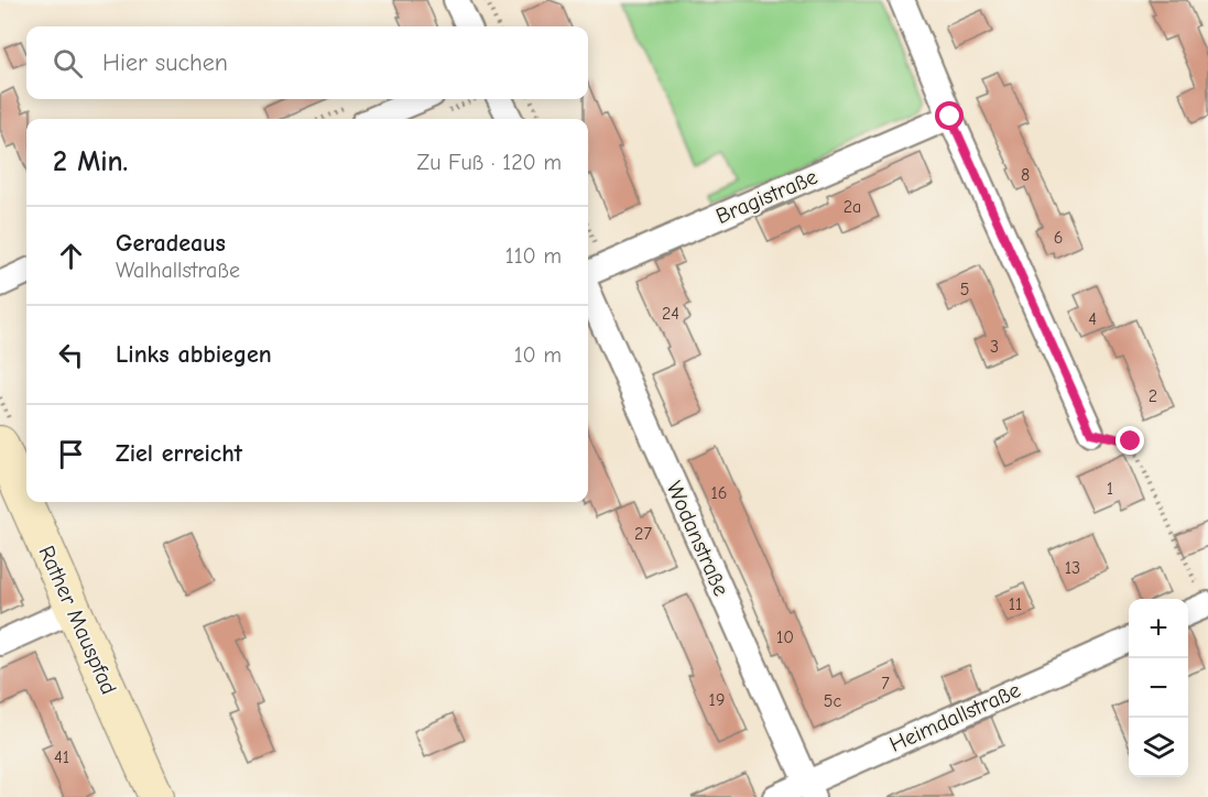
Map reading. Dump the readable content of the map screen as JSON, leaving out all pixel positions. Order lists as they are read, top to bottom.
{
  "streets": {
    "main road": ["Rather Mauspfad"],
    "street": ["Bragistraße", "Wodanstraße", "Heimdallstraße"]
  },
  "crossings": [
    ["Wodanstraße", "Heimdallstraße"]
  ],
  "house_numbers": [
    "8",
    "2a",
    "6",
    "5",
    "24",
    "4",
    "3",
    "2",
    "1",
    "16",
    "27",
    "13",
    "11",
    "10",
    "7",
    "19",
    "5c",
    "41"
  ],
  "page": {
    "search": "Hier suchen",
    "heading": ["2 Min.", "Zu Fuß · 120 m"],
    "list": [
      ["Geradeaus", "Walhallstraße", "110 m"],
      ["Links abbiegen", "10 m"],
      "Ziel erreicht"
    ],
    "map_buttons": ["+", "−"]
  }
}
